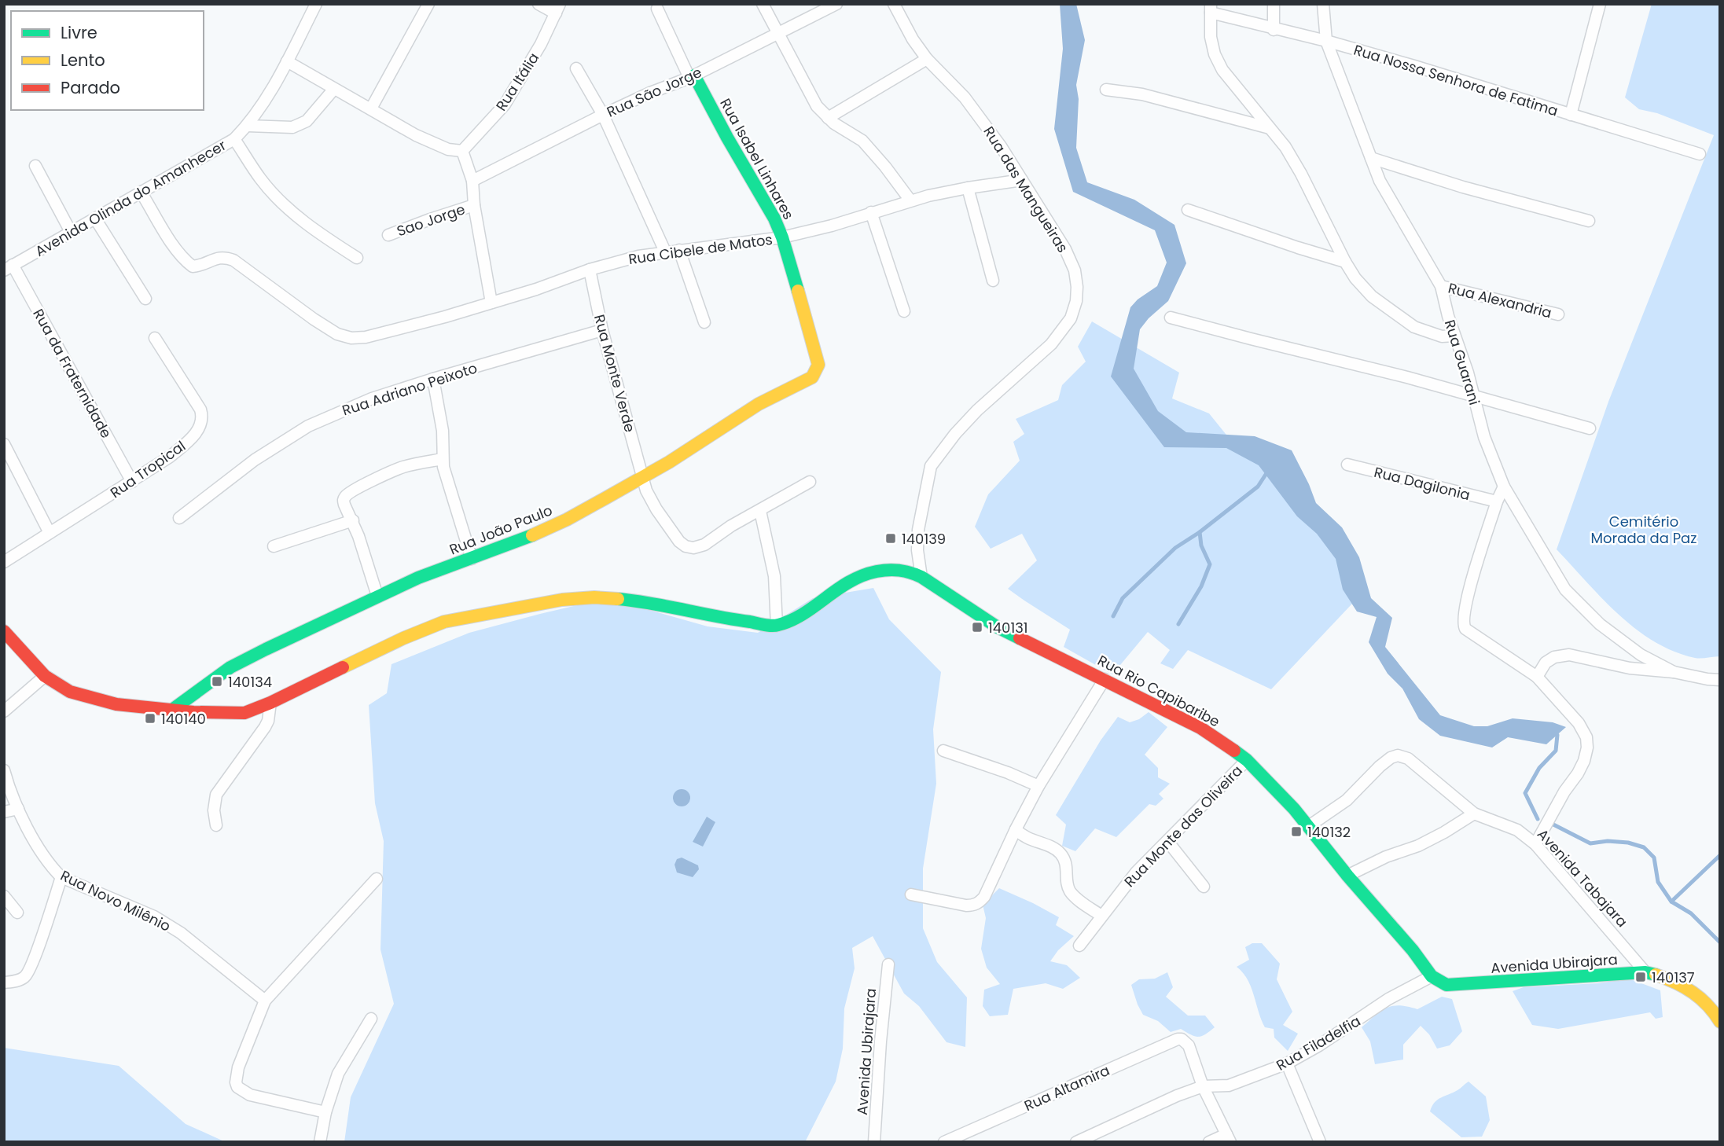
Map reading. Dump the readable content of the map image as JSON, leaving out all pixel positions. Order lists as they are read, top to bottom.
{
  "streets": {
    "street": [
      "Rua Nossa Senhora de Fatima",
      "Rua Itália",
      "Rua São Jorge",
      "Rua Isabel Linhares",
      "Rua das Mangueiras",
      "Avenida Olinda do Amanhecer",
      "Sao Jorge",
      "Rua Cibele de Matos",
      "Rua Alexandria",
      "Rua Guarani",
      "Rua da Fraternidade",
      "Rua Monte Verde",
      "Rua Adriano Peixoto",
      "Rua Tropical",
      "Rua Dagilonia",
      "Rua João Paulo",
      "Rua Rio Capibaribe",
      "Rua Monte das Oliveira",
      "Avenida Tabajara",
      "Rua Novo Milênio",
      "Avenida Ubirajara",
      "Rua Filadelfia",
      "Rua Altamira"
    ]
  },
  "crossings": [
    ["Rua Nossa Senhora de Fatima", "Rua Guarani"],
    ["Rua São Jorge", "Rua Isabel Linhares"],
    ["Rua Isabel Linhares", "Rua Cibele de Matos"],
    ["Rua Isabel Linhares", "Rua João Paulo"],
    ["Rua das Mangueiras", "Rua Cibele de Matos"],
    ["Rua das Mangueiras", "Rua Rio Capibaribe"],
    ["Avenida Olinda do Amanhecer", "Rua Cibele de Matos"],
    ["Avenida Olinda do Amanhecer", "Rua da Fraternidade"],
    ["Rua Cibele de Matos", "Rua Monte Verde"],
    ["Rua Alexandria", "Rua Guarani"],
    ["Rua da Fraternidade", "Rua Tropical"],
    ["Rua Monte Verde", "Rua Adriano Peixoto"],
    ["Rua Monte Verde", "Rua João Paulo"],
    ["Rua Rio Capibaribe", "Rua Monte das Oliveira"],
    ["Rua Rio Capibaribe", "Avenida Tabajara"],
    ["Rua Rio Capibaribe", "Avenida Ubirajara"],
    ["Rua Rio Capibaribe", "Rua Filadelfia"],
    ["Avenida Tabajara", "Avenida Ubirajara"],
    ["Avenida Ubirajara", "Rua Filadelfia"],
    ["Rua Filadelfia", "Rua Altamira"]
  ],
  "parks": ["Cemitério Morada da Paz"],
  "places": {
    "transit": [
      "140139",
      "140131",
      "140134",
      "140140",
      "140132",
      "140137"
    ]
  },
  "legend": ["Livre", "Lento", "Parado"]
}
